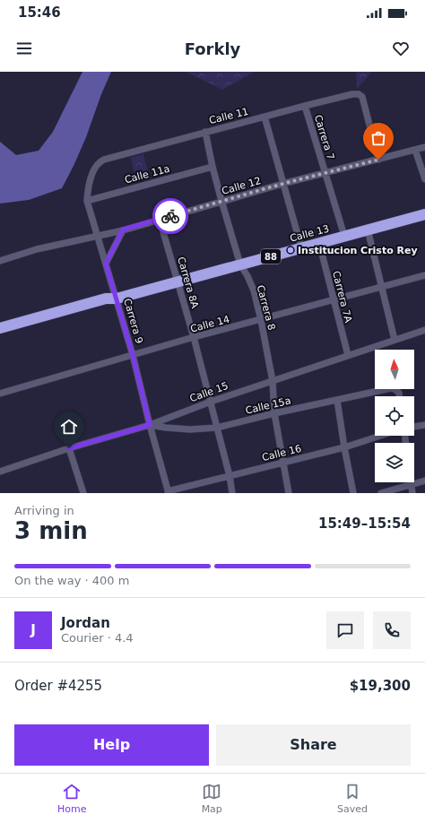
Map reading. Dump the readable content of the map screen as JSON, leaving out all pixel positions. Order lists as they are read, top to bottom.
{
  "streets": {
    "highway": ["Calle 13", "88"],
    "street": [
      "Calle 11",
      "Carrera 7",
      "Calle 11a",
      "Calle 12",
      "Carrera 8A",
      "Carrera 7A",
      "Carrera 8",
      "Carrera 9",
      "Calle 14",
      "Calle 15",
      "Calle 15a",
      "Calle 16"
    ]
  },
  "crossings": [
    ["Calle 11", "Carrera 7"],
    ["Calle 11", "Calle 12"],
    ["Calle 11", "Carrera 8"],
    ["Calle 11", "Carrera 9"],
    ["Carrera 7", "Calle 12"],
    ["Carrera 7", "Calle 13"],
    ["Calle 11a", "Carrera 8"],
    ["Calle 11a", "Carrera 9"],
    ["Calle 12", "Carrera 8A"],
    ["Calle 12", "Carrera 8"],
    ["Calle 12", "Carrera 9"],
    ["Calle 13", "Carrera 8A"],
    ["Calle 13", "Carrera 7A"],
    ["Calle 13", "Carrera 8"],
    ["Calle 13", "Carrera 9"],
    ["Carrera 8A", "Calle 14"],
    ["Carrera 8A", "Calle 15"],
    ["Carrera 8A", "Calle 15a"],
    ["Carrera 8A", "Calle 16"],
    ["Carrera 7A", "Calle 14"],
    ["Carrera 7A", "Calle 15"],
    ["Carrera 8", "Calle 14"],
    ["Carrera 8", "Calle 15"],
    ["Carrera 8", "Calle 15a"],
    ["Carrera 8", "Calle 16"],
    ["Carrera 9", "Calle 14"],
    ["Carrera 9", "Calle 15"],
    ["Carrera 9", "Calle 15a"],
    ["Carrera 9", "Calle 16"],
    ["Calle 15", "Calle 15a"]
  ],
  "places": ["Institucion Cristo Rey"],
  "north": "top",
  "page": {
    "status": "15:46",
    "header": "Forkly",
    "heading": ["3 min", "Arriving in", "15:49–15:54"],
    "panel": [
      "Jordan",
      "Courier · 4.4",
      "Order #4255",
      "$19,300"
    ],
    "bar": "On the way · 400 m",
    "round": "J",
    "buttons": ["Help", "Share"],
    "tabs": ["Home", "Map", "Saved"]
  }
}
